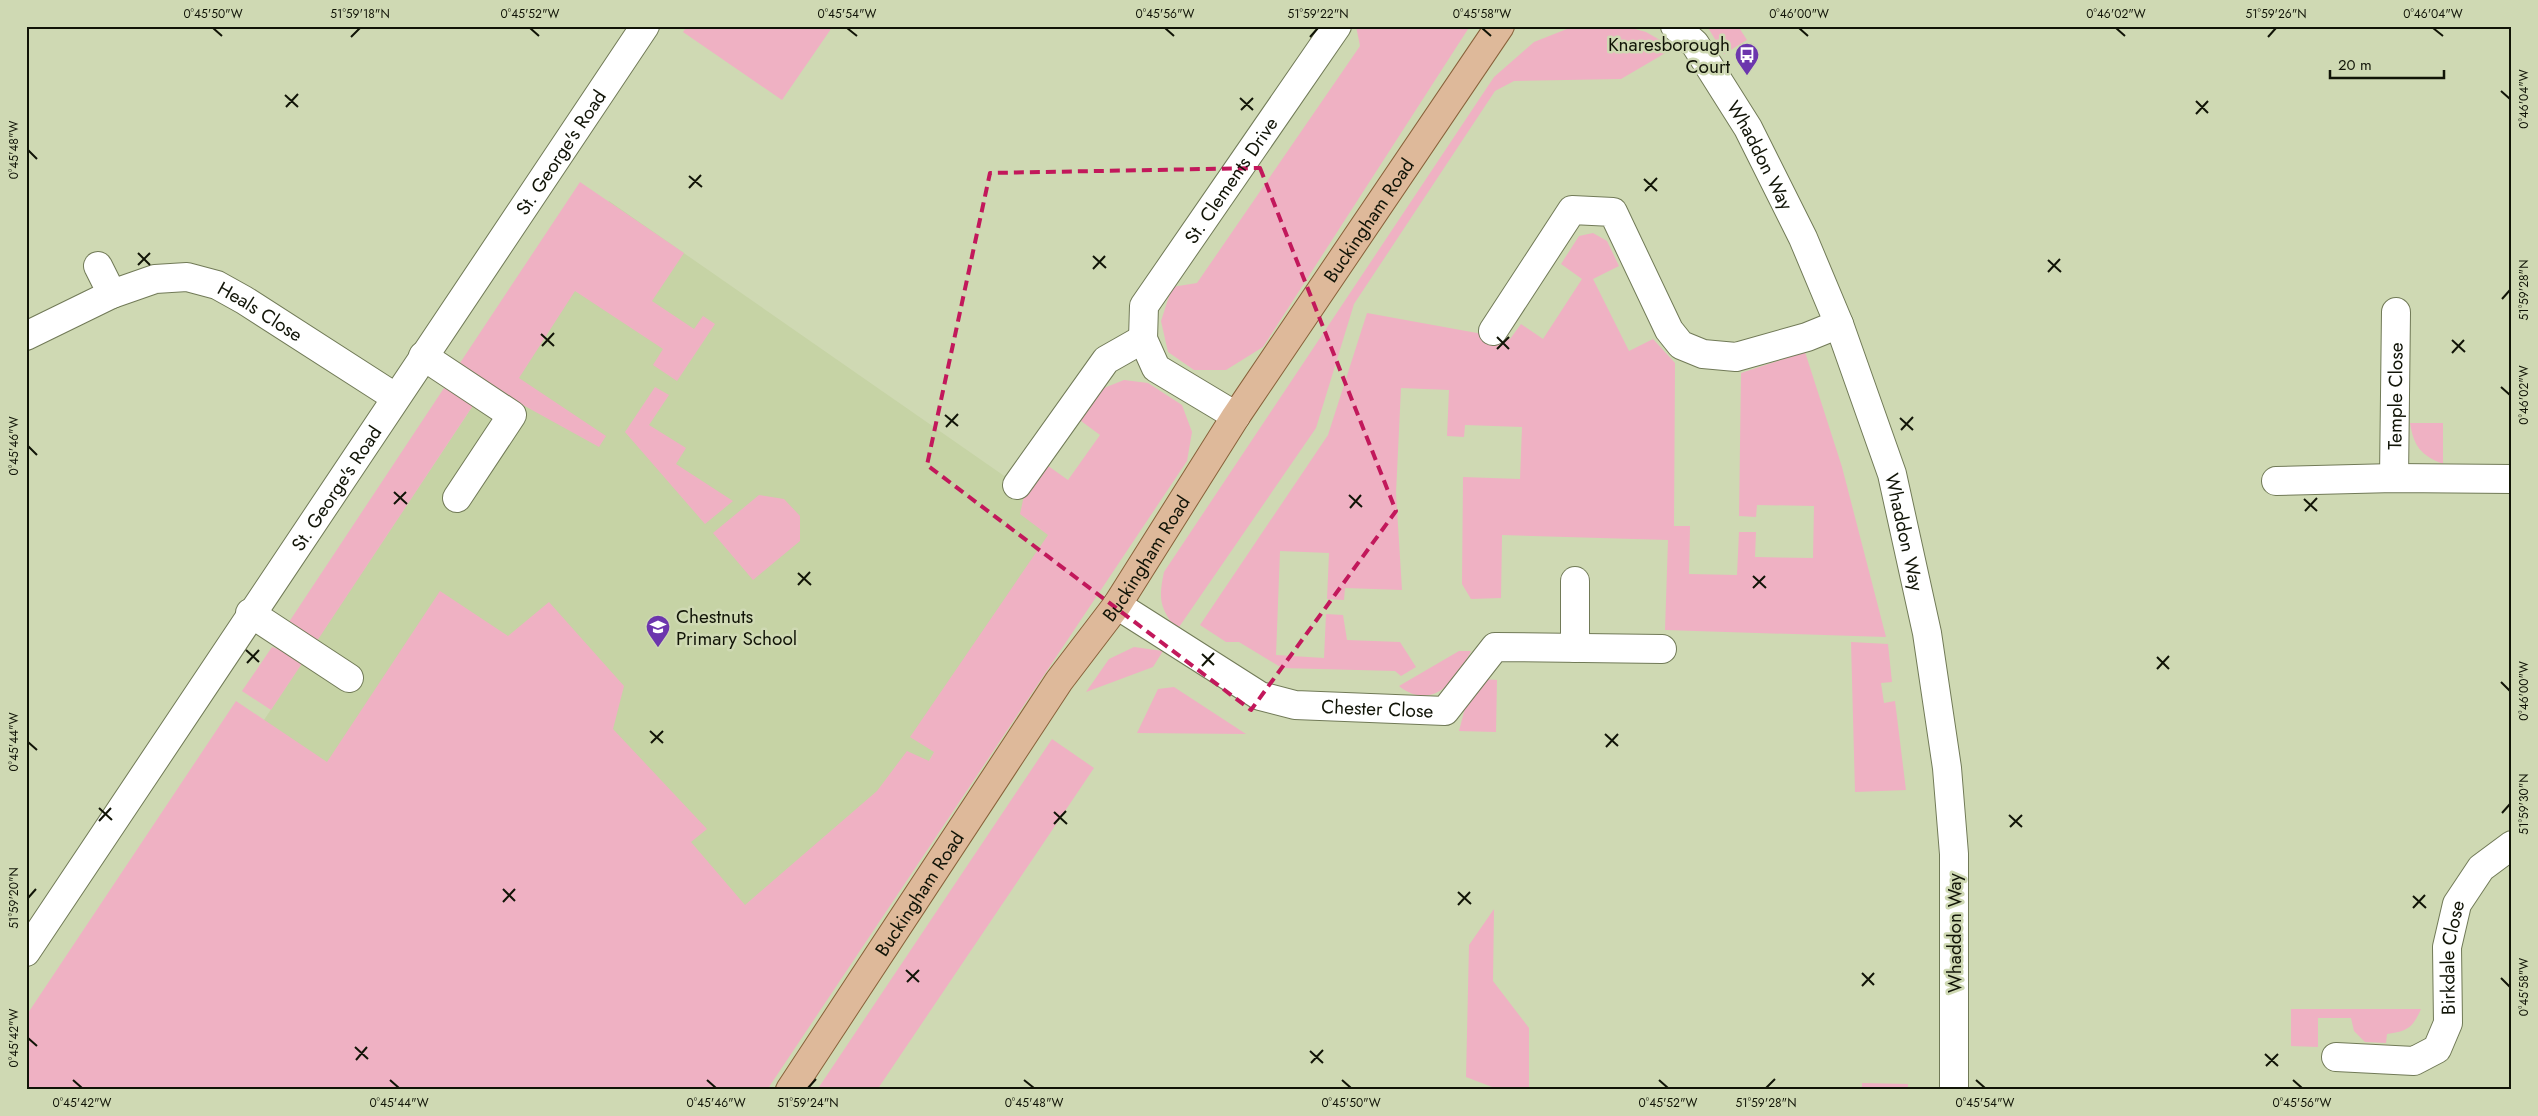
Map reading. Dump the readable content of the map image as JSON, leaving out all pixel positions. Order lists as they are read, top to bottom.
{
  "streets": {
    "main road": ["Buckingham Road"],
    "street": [
      "St. George's Road",
      "Whaddon Way",
      "St. Clements Drive",
      "Heals Close",
      "Temple Close",
      "Chester Close",
      "Birkdale Close"
    ]
  },
  "crossings": [
    ["St. George's Road", "Heals Close"],
    ["St. Clements Drive", "Buckingham Road"],
    ["Buckingham Road", "Chester Close"]
  ],
  "places": {
    "bus stop": ["Knaresborough Court"],
    "school or university": ["Chestnuts Primary School"]
  },
  "scale_bar": "20 m",
  "coordinates": [
    "0°45'50\"W",
    "51°59'18\"N",
    "0°45'52\"W",
    "0°45'54\"W",
    "0°45'56\"W",
    "51°59'22\"N",
    "0°45'58\"W",
    "0°46'00\"W",
    "0°46'02\"W",
    "51°59'26\"N",
    "0°46'04\"W",
    "0°45'48\"W",
    "51°59'28\"N",
    "0°45'46\"W",
    "0°45'44\"W",
    "51°59'30\"N",
    "51°59'20\"N",
    "0°45'42\"W",
    "51°59'24\"N"
  ]
}
